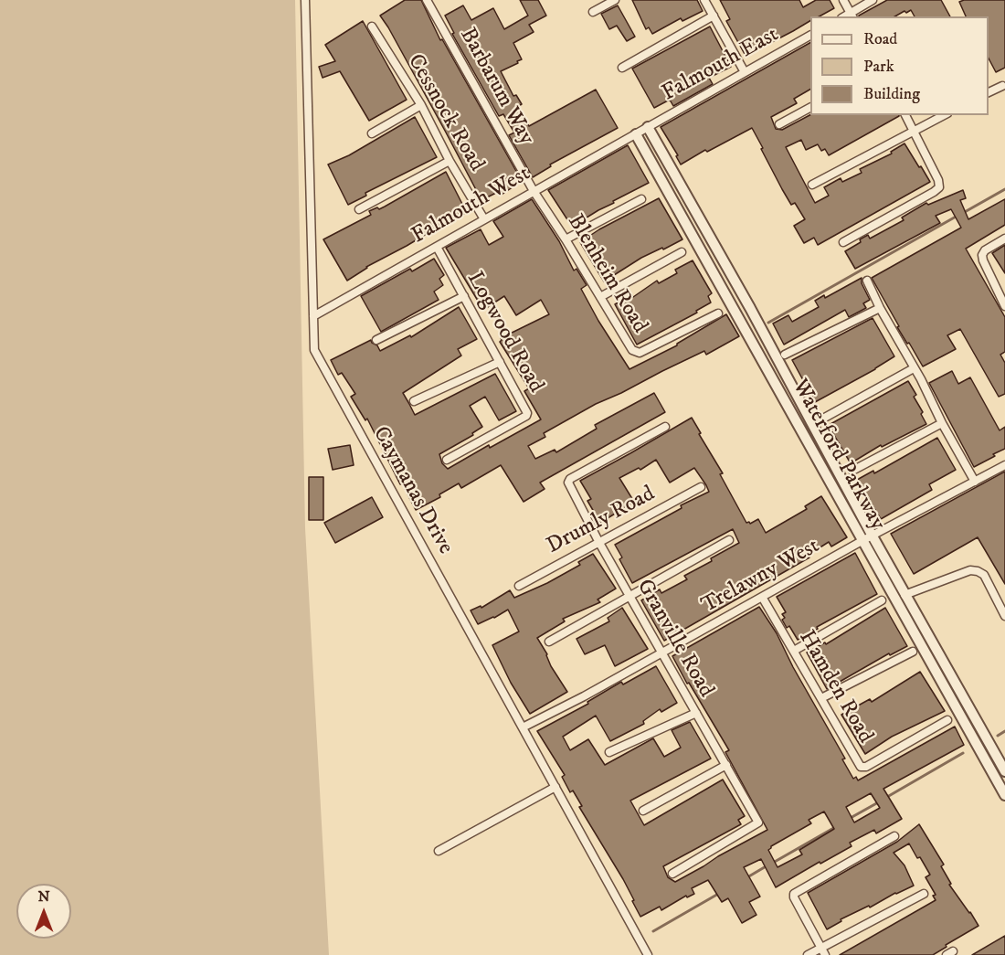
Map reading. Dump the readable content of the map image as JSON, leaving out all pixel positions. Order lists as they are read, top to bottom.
{
  "streets": {
    "street": [
      "Falmouth East",
      "Barbarum Way",
      "Cessnock Road",
      "Falmouth West",
      "Blenheim Road",
      "Logwood Road",
      "Waterford Parkway",
      "Caymanas Drive",
      "Drumly Road",
      "Trelawny West",
      "Granville Road",
      "Hamden Road"
    ]
  },
  "crossings": [
    ["Falmouth East", "Falmouth West"],
    ["Falmouth East", "Waterford Parkway"],
    ["Barbarum Way", "Falmouth West"],
    ["Barbarum Way", "Blenheim Road"],
    ["Cessnock Road", "Falmouth West"],
    ["Falmouth West", "Blenheim Road"],
    ["Falmouth West", "Logwood Road"],
    ["Falmouth West", "Waterford Parkway"],
    ["Falmouth West", "Caymanas Drive"],
    ["Waterford Parkway", "Trelawny West"],
    ["Caymanas Drive", "Trelawny West"],
    ["Drumly Road", "Granville Road"],
    ["Trelawny West", "Granville Road"],
    ["Trelawny West", "Hamden Road"]
  ],
  "legend": ["Road", "Park", "Building"],
  "north": "top"
}
